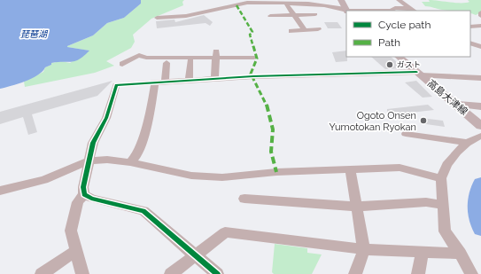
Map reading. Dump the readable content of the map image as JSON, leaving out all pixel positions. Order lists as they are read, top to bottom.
{
  "streets": {
    "main road": ["高島大津線"]
  },
  "water": ["琵琶湖"],
  "places": ["ガスト", "Ogoto Onsen Yumotokan Ryokan"],
  "legend": ["Cycle path", "Path"]
}
